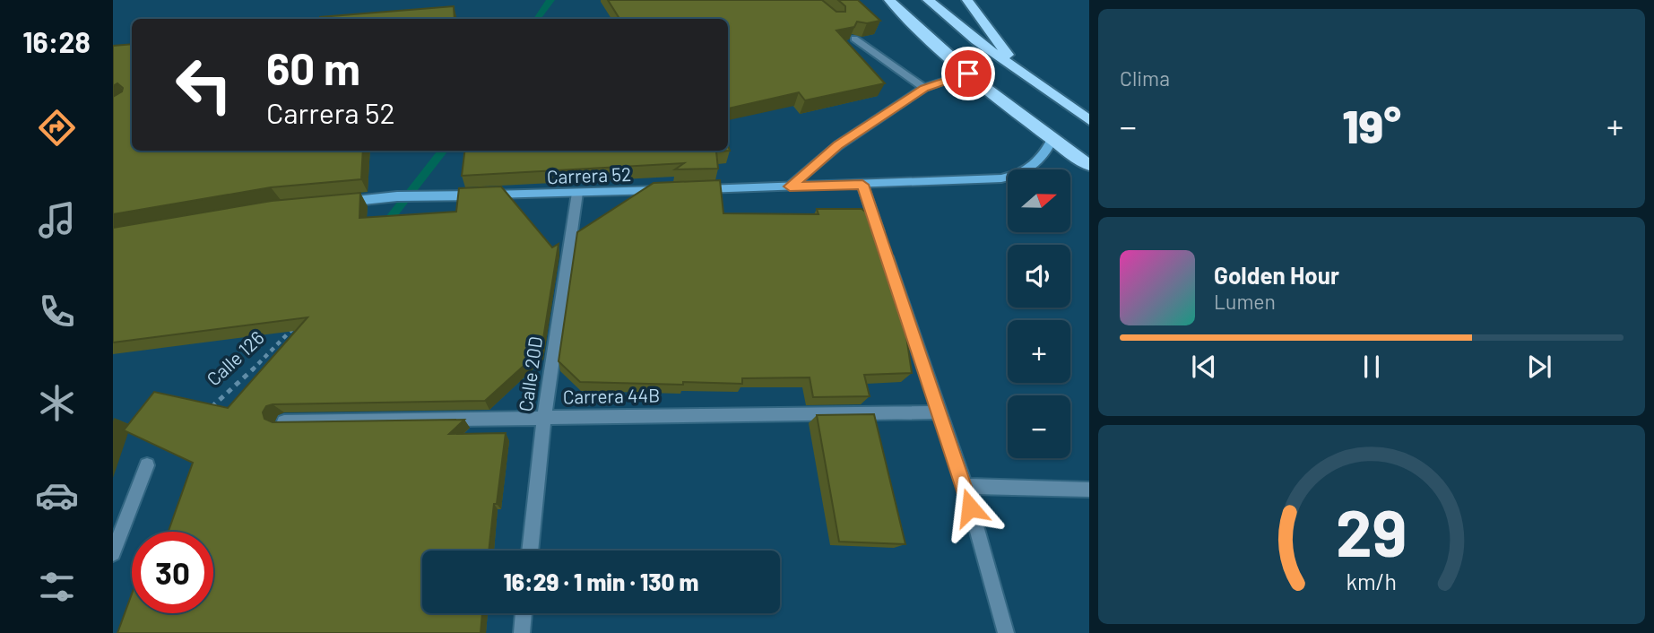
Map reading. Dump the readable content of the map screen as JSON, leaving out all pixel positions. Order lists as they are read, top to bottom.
{
  "streets": {
    "main road": ["Carrera 52"],
    "street": ["Calle 20D", "Carrera 44B"],
    "path": ["Calle 126"]
  },
  "crossings": [
    ["Carrera 52", "Calle 20D"],
    ["Calle 20D", "Carrera 44B"]
  ],
  "north": "right",
  "page": {
    "tabs": "16:28",
    "tile": "Clima",
    "turn": ["60 m", "Carrera 52"],
    "heat": ["−", "19°", "+"],
    "map_buttons": ["+", "−"],
    "song": ["Golden Hour", "Lumen"],
    "limit": "30",
    "trip": "16:29 · 1 min · 130 m",
    "gauge": ["29", "km/h"]
  }
}
